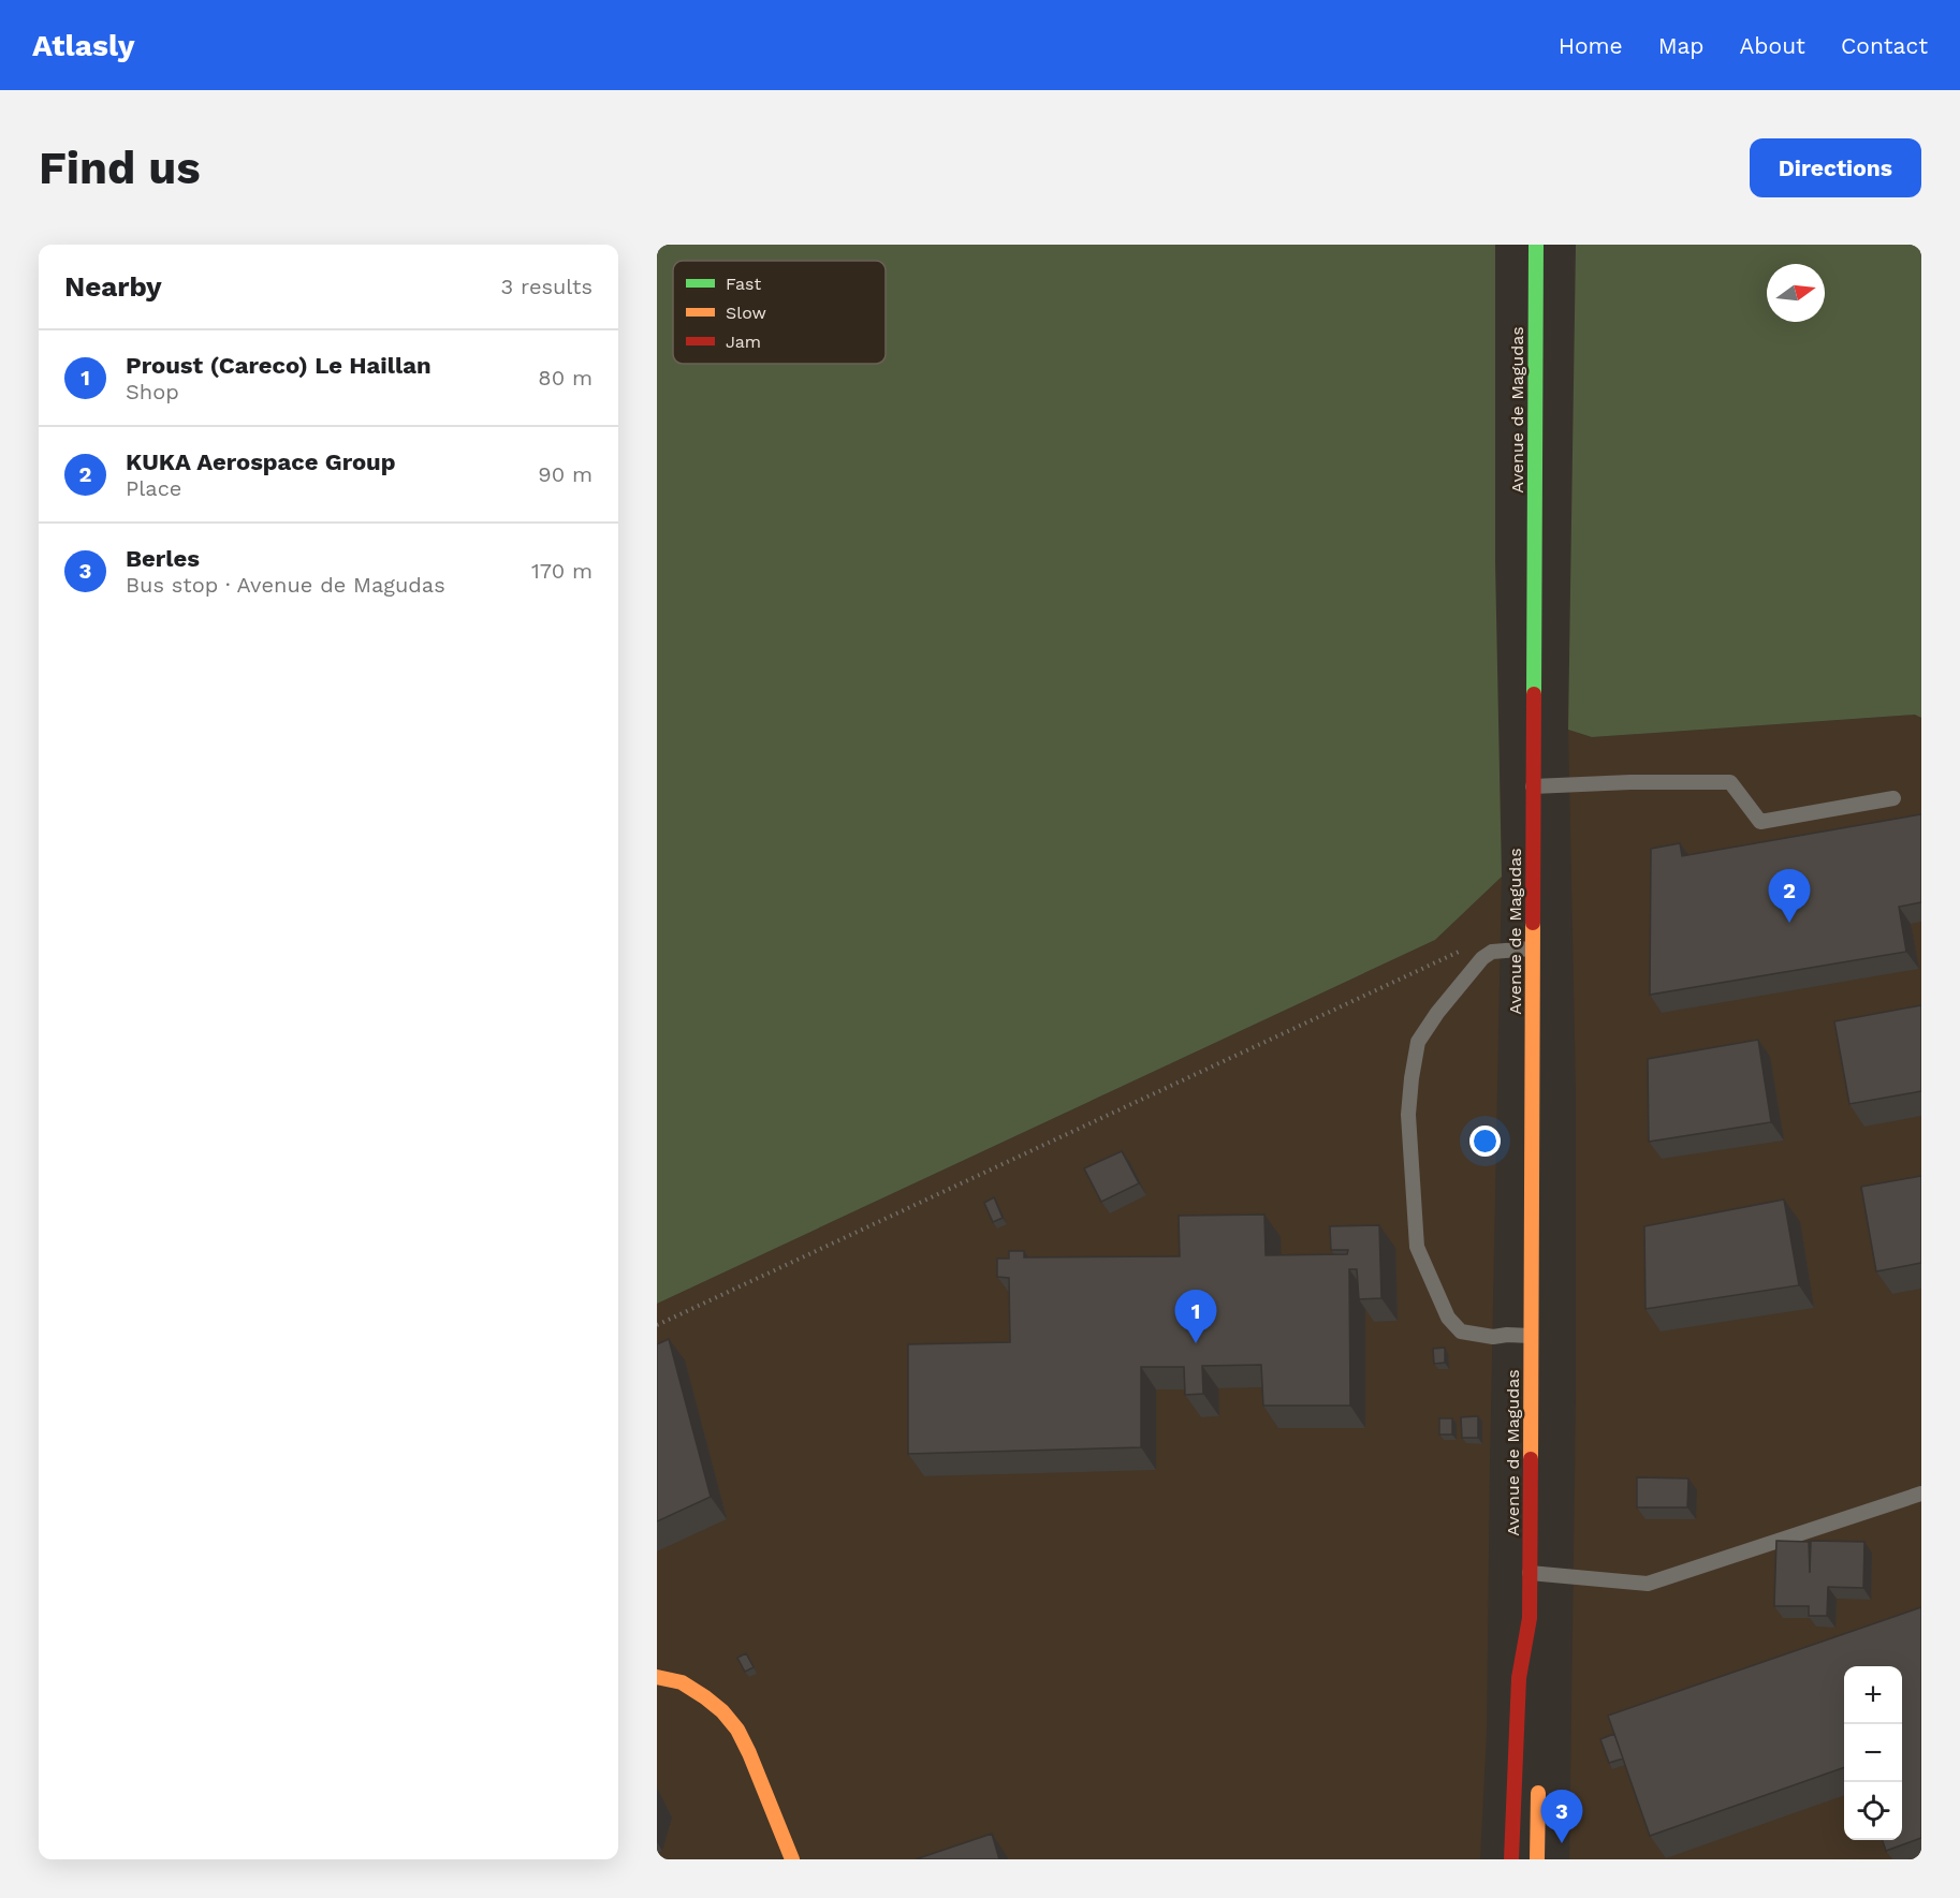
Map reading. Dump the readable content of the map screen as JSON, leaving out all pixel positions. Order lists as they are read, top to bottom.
{
  "streets": {
    "main road": ["Avenue de Magudas"]
  },
  "legend": ["Fast", "Slow", "Jam"],
  "north": "right",
  "page": {
    "header": "Atlasly",
    "nav": [
      "Home",
      "Map",
      "About",
      "Contact"
    ],
    "buttons": "Directions",
    "title": "Find us",
    "heading": ["Nearby", "3 results"],
    "list": [
      {
        "mark": "1",
        "name": "Proust (Careco) Le Haillan",
        "note": "Shop",
        "value": "80 m"
      },
      {
        "mark": "2",
        "name": "KUKA Aerospace Group",
        "note": "Place",
        "value": "90 m"
      },
      {
        "mark": "3",
        "name": "Berles",
        "note": "Bus stop · Avenue de Magudas",
        "value": "170 m"
      }
    ],
    "pins": ["2", "1", "3"],
    "map_buttons": ["+", "−"]
  }
}
